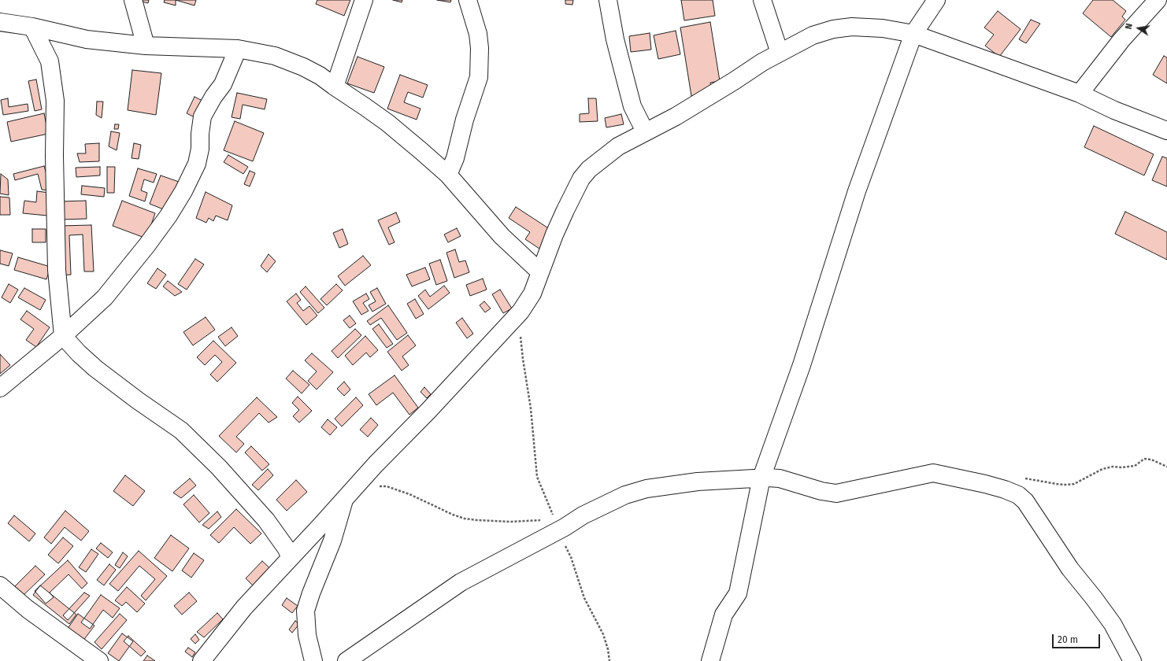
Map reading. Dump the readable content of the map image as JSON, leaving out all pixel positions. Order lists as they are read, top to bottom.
{
  "scale_bar": "20 m",
  "north": "left"
}
